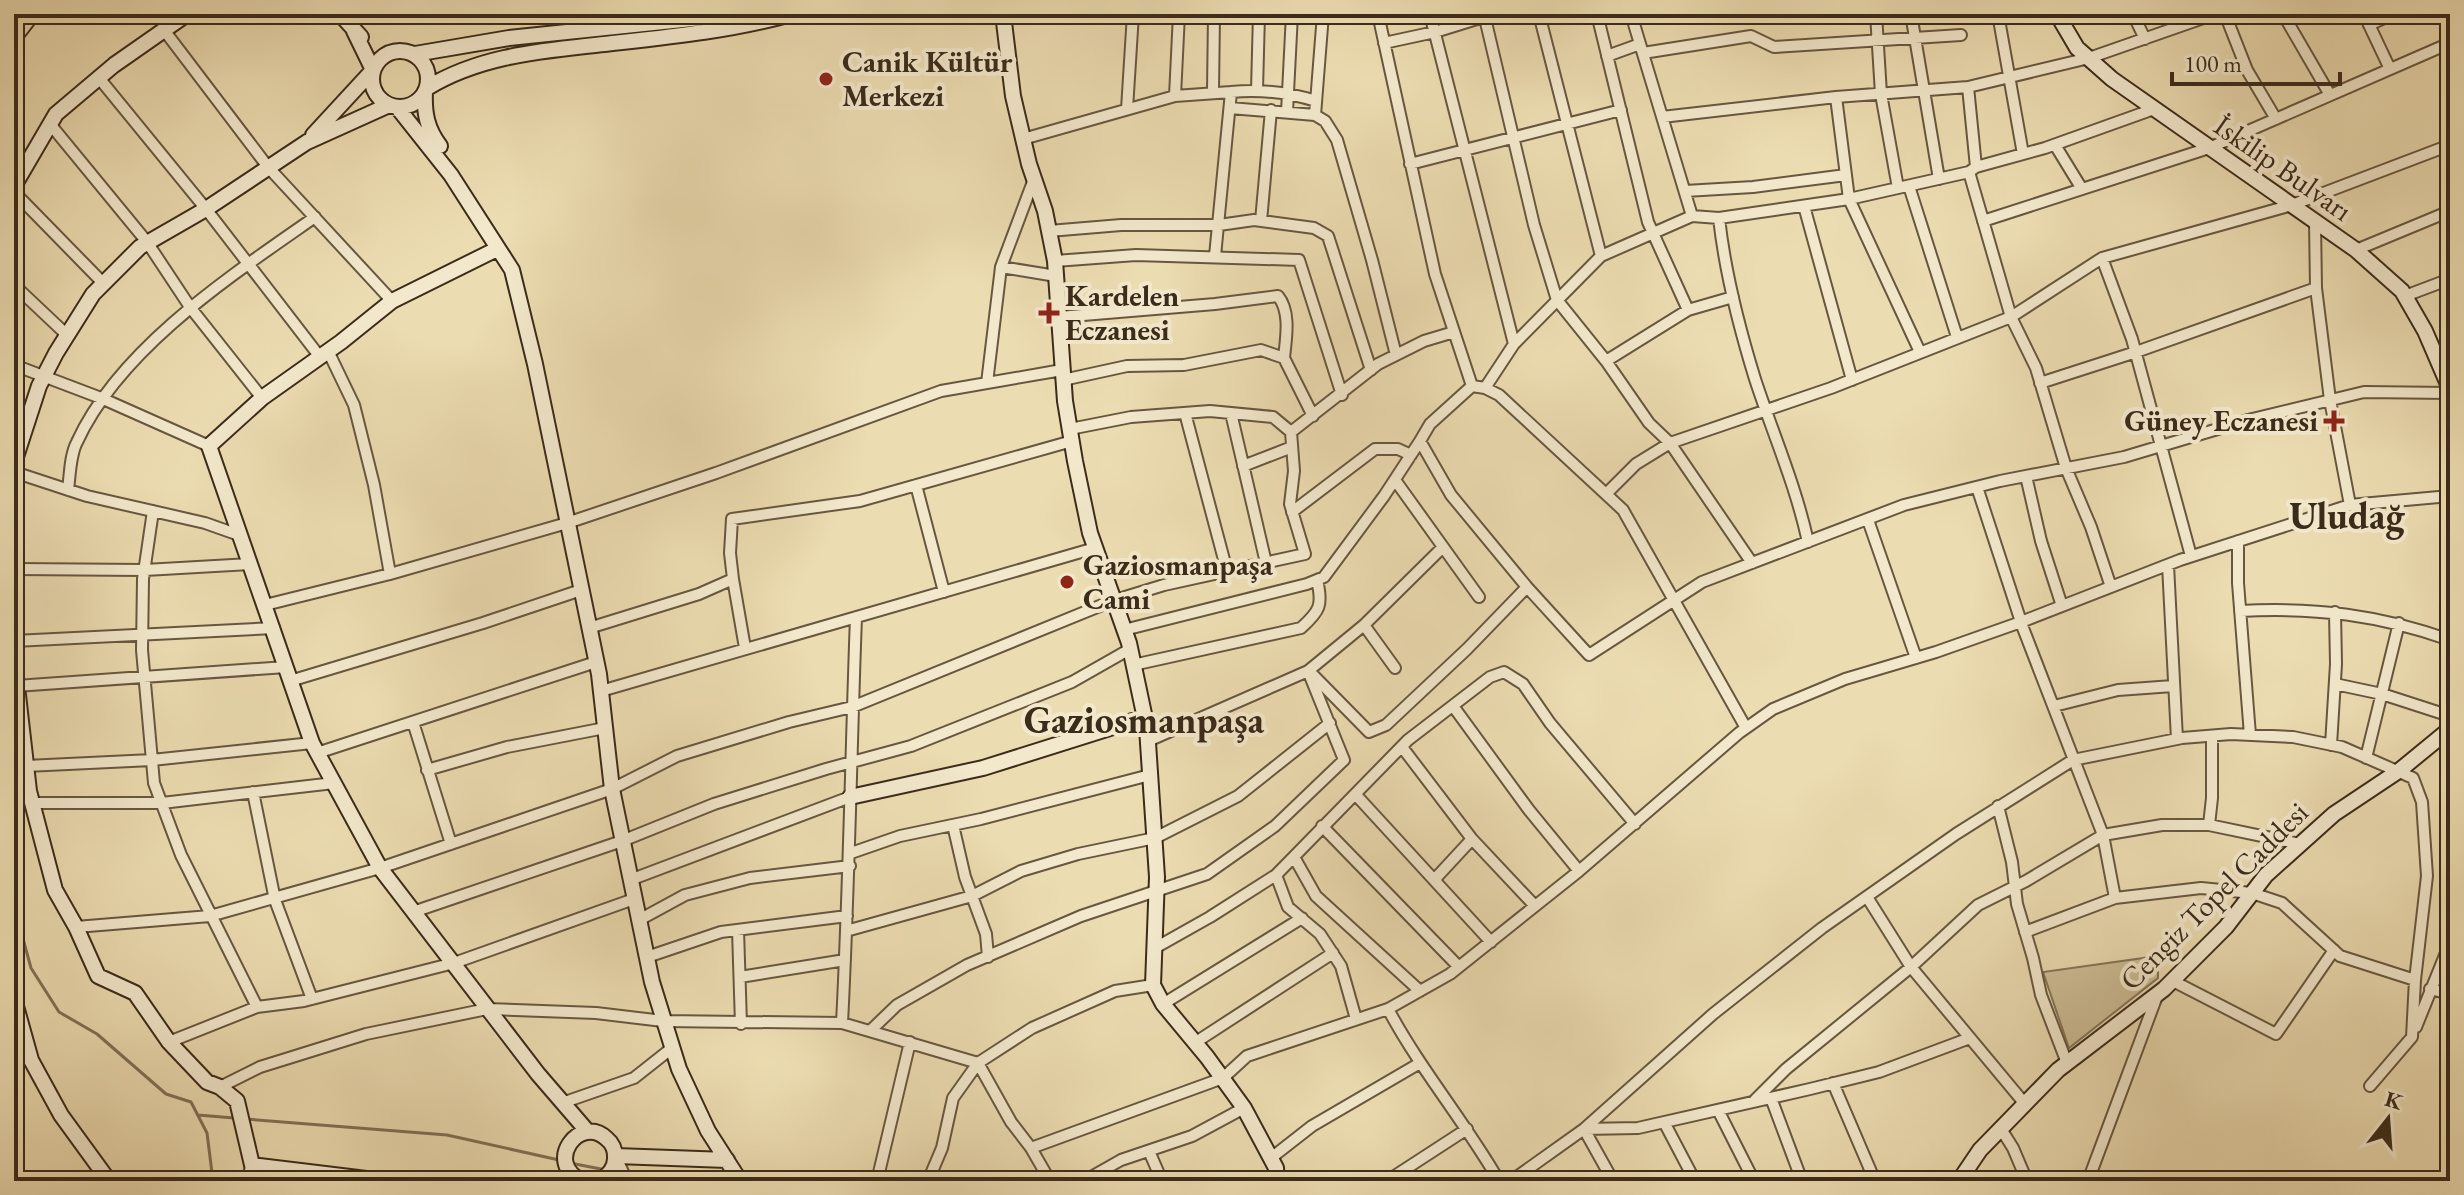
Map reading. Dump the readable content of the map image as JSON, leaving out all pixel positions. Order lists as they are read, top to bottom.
{
  "streets": {
    "street": ["İskilip Bulvarı", "Cengiz Topel Caddesi"]
  },
  "districts": ["Uludağ", "Gaziosmanpaşa"],
  "places": {
    "other": ["Canik Kültür Merkezi", "Gaziosmanpaşa Cami"],
    "health": ["Kardelen Eczanesi", "Güney Eczanesi"]
  },
  "scale_bar": "100 m",
  "north": "top"
}
